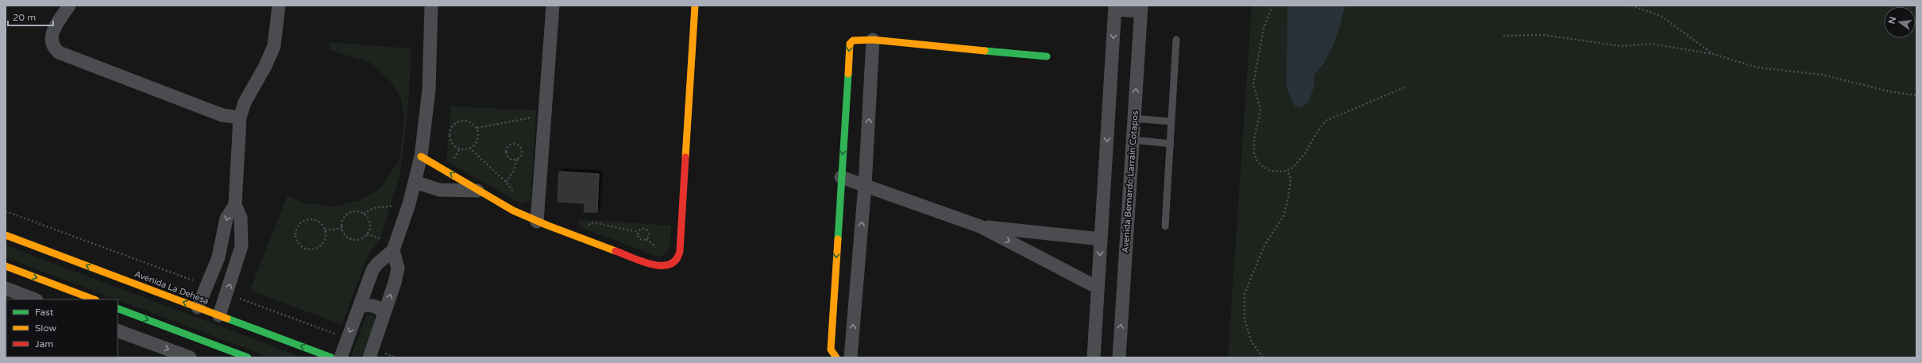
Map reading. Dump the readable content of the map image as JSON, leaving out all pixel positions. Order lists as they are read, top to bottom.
{
  "streets": {
    "street": ["Avenida Bernardo Larraín Cotapos", "Avenida La Dehesa"]
  },
  "legend": ["Fast", "Slow", "Jam"],
  "scale_bar": "20 m",
  "north": "left"
}
